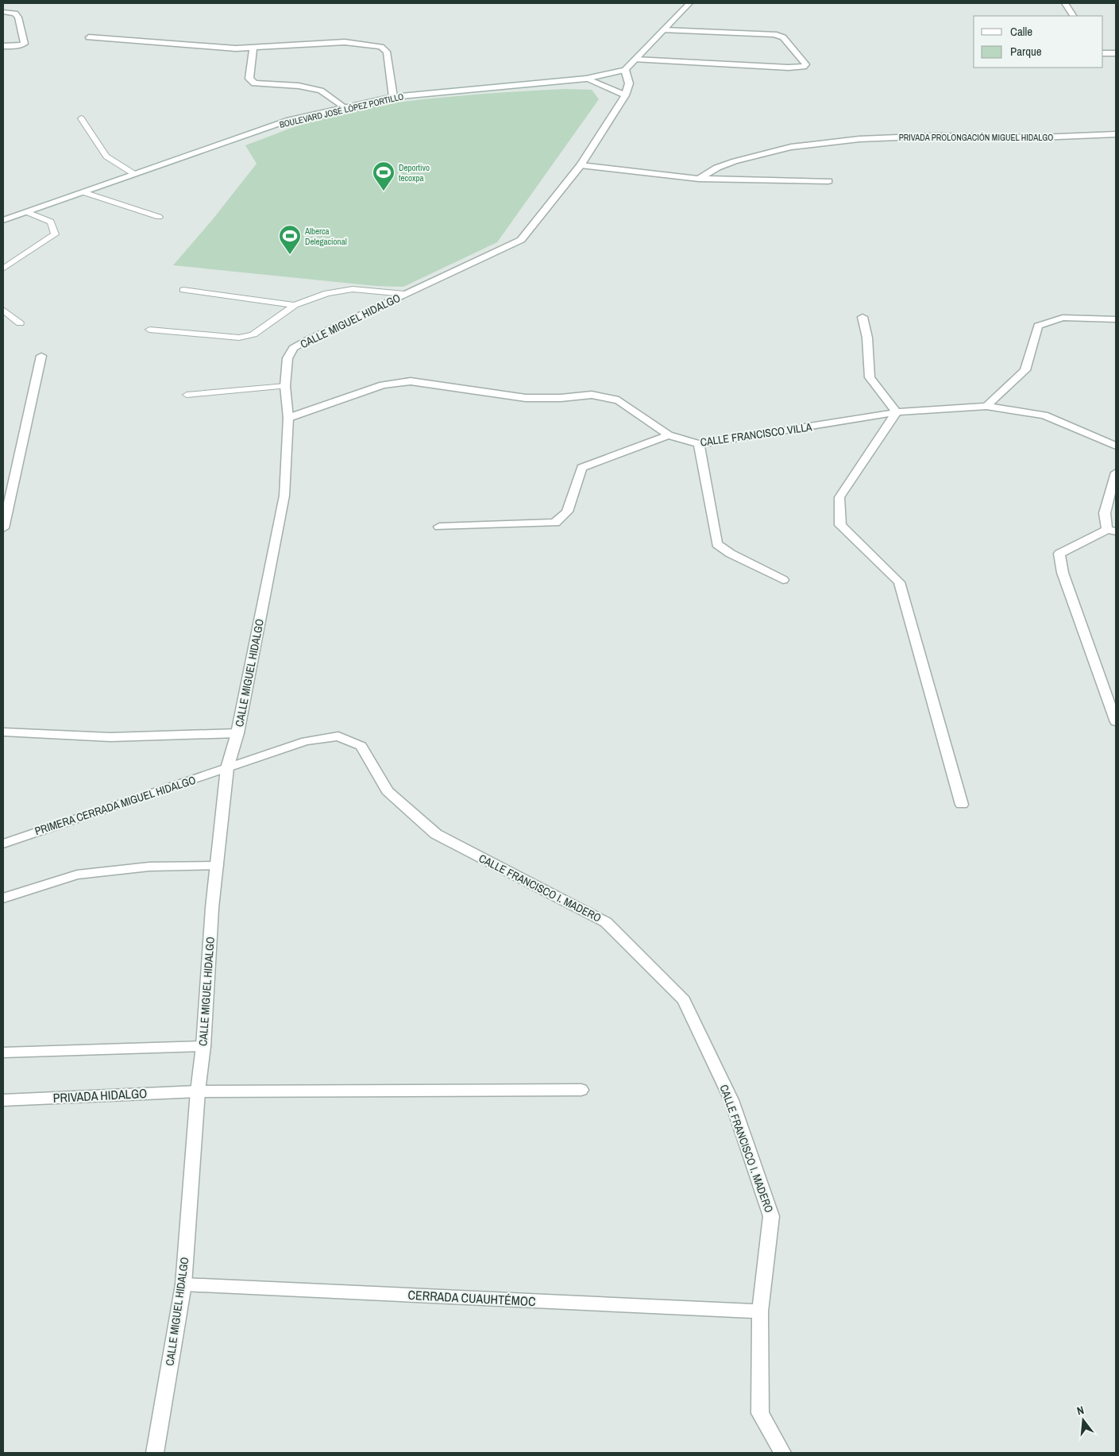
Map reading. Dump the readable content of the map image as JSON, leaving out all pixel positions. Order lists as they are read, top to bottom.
{
  "streets": {
    "street": [
      "BOULEVARD JOSÉ LÓPEZ PORTILLO",
      "PRIVADA PROLONGACIÓN MIGUEL HIDALGO",
      "CALLE MIGUEL HIDALGO",
      "CALLE FRANCISCO VILLA",
      "PRIMERA CERRADA MIGUEL HIDALGO",
      "CALLE FRANCISCO I. MADERO",
      "PRIVADA HIDALGO",
      "CERRADA CUAUHTÉMOC"
    ]
  },
  "crossings": [
    ["BOULEVARD JOSÉ LÓPEZ PORTILLO", "CALLE MIGUEL HIDALGO"],
    ["CALLE MIGUEL HIDALGO", "CALLE FRANCISCO VILLA"],
    ["CALLE MIGUEL HIDALGO", "PRIMERA CERRADA MIGUEL HIDALGO"],
    ["CALLE MIGUEL HIDALGO", "CALLE FRANCISCO I. MADERO"],
    ["CALLE MIGUEL HIDALGO", "PRIVADA HIDALGO"],
    ["CALLE MIGUEL HIDALGO", "CERRADA CUAUHTÉMOC"],
    ["PRIMERA CERRADA MIGUEL HIDALGO", "CALLE FRANCISCO I. MADERO"],
    ["CALLE FRANCISCO I. MADERO", "CERRADA CUAUHTÉMOC"]
  ],
  "places": {
    "sports": ["Deportivo tecoxpa", "Alberca Delegacional"]
  },
  "legend": ["Calle", "Parque"],
  "north": "top"
}
